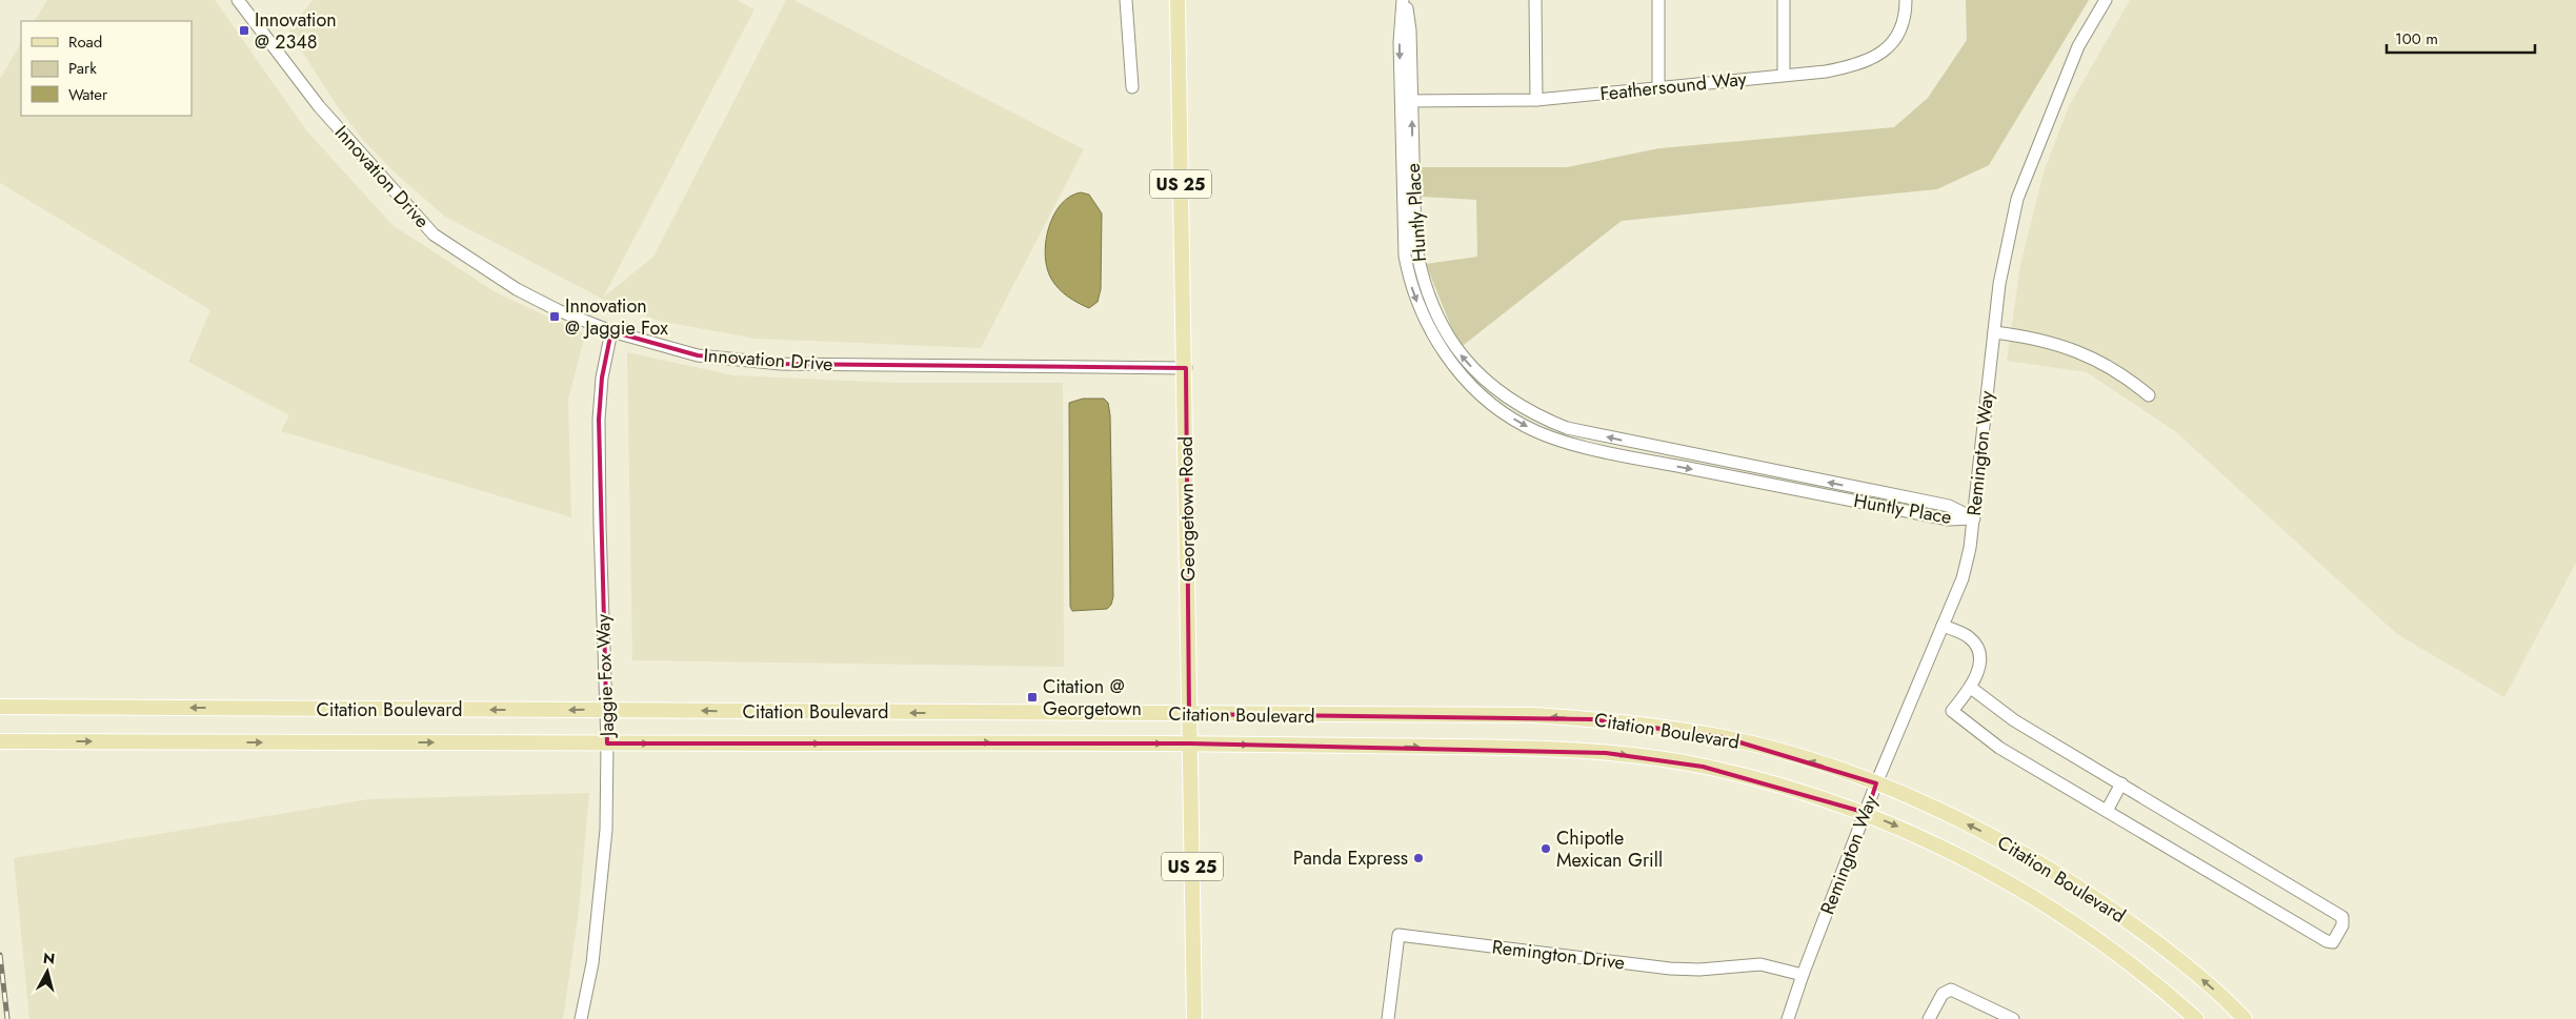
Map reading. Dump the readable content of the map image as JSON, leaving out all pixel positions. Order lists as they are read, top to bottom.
{
  "streets": {
    "main road": ["US 25", "Georgetown Road", "Citation Boulevard"],
    "street": [
      "Feathersound Way",
      "Innovation Drive",
      "Huntly Place",
      "Remington Way",
      "Jaggie Fox Way",
      "Remington Drive"
    ]
  },
  "crossings": [
    ["Feathersound Way", "Huntly Place"],
    ["Innovation Drive", "Georgetown Road"],
    ["Innovation Drive", "Jaggie Fox Way"],
    ["Huntly Place", "Remington Way"],
    ["Remington Way", "Citation Boulevard"],
    ["Remington Way", "Remington Drive"],
    ["Georgetown Road", "Citation Boulevard"],
    ["Jaggie Fox Way", "Citation Boulevard"]
  ],
  "places": {
    "transit": ["Innovation @ 2348", "Innovation @ Jaggie Fox", "Citation @ Georgetown"],
    "other": ["Chipotle Mexican Grill", "Panda Express"]
  },
  "legend": ["Road", "Park", "Water"],
  "scale_bar": "100 m",
  "north": "top"
}
